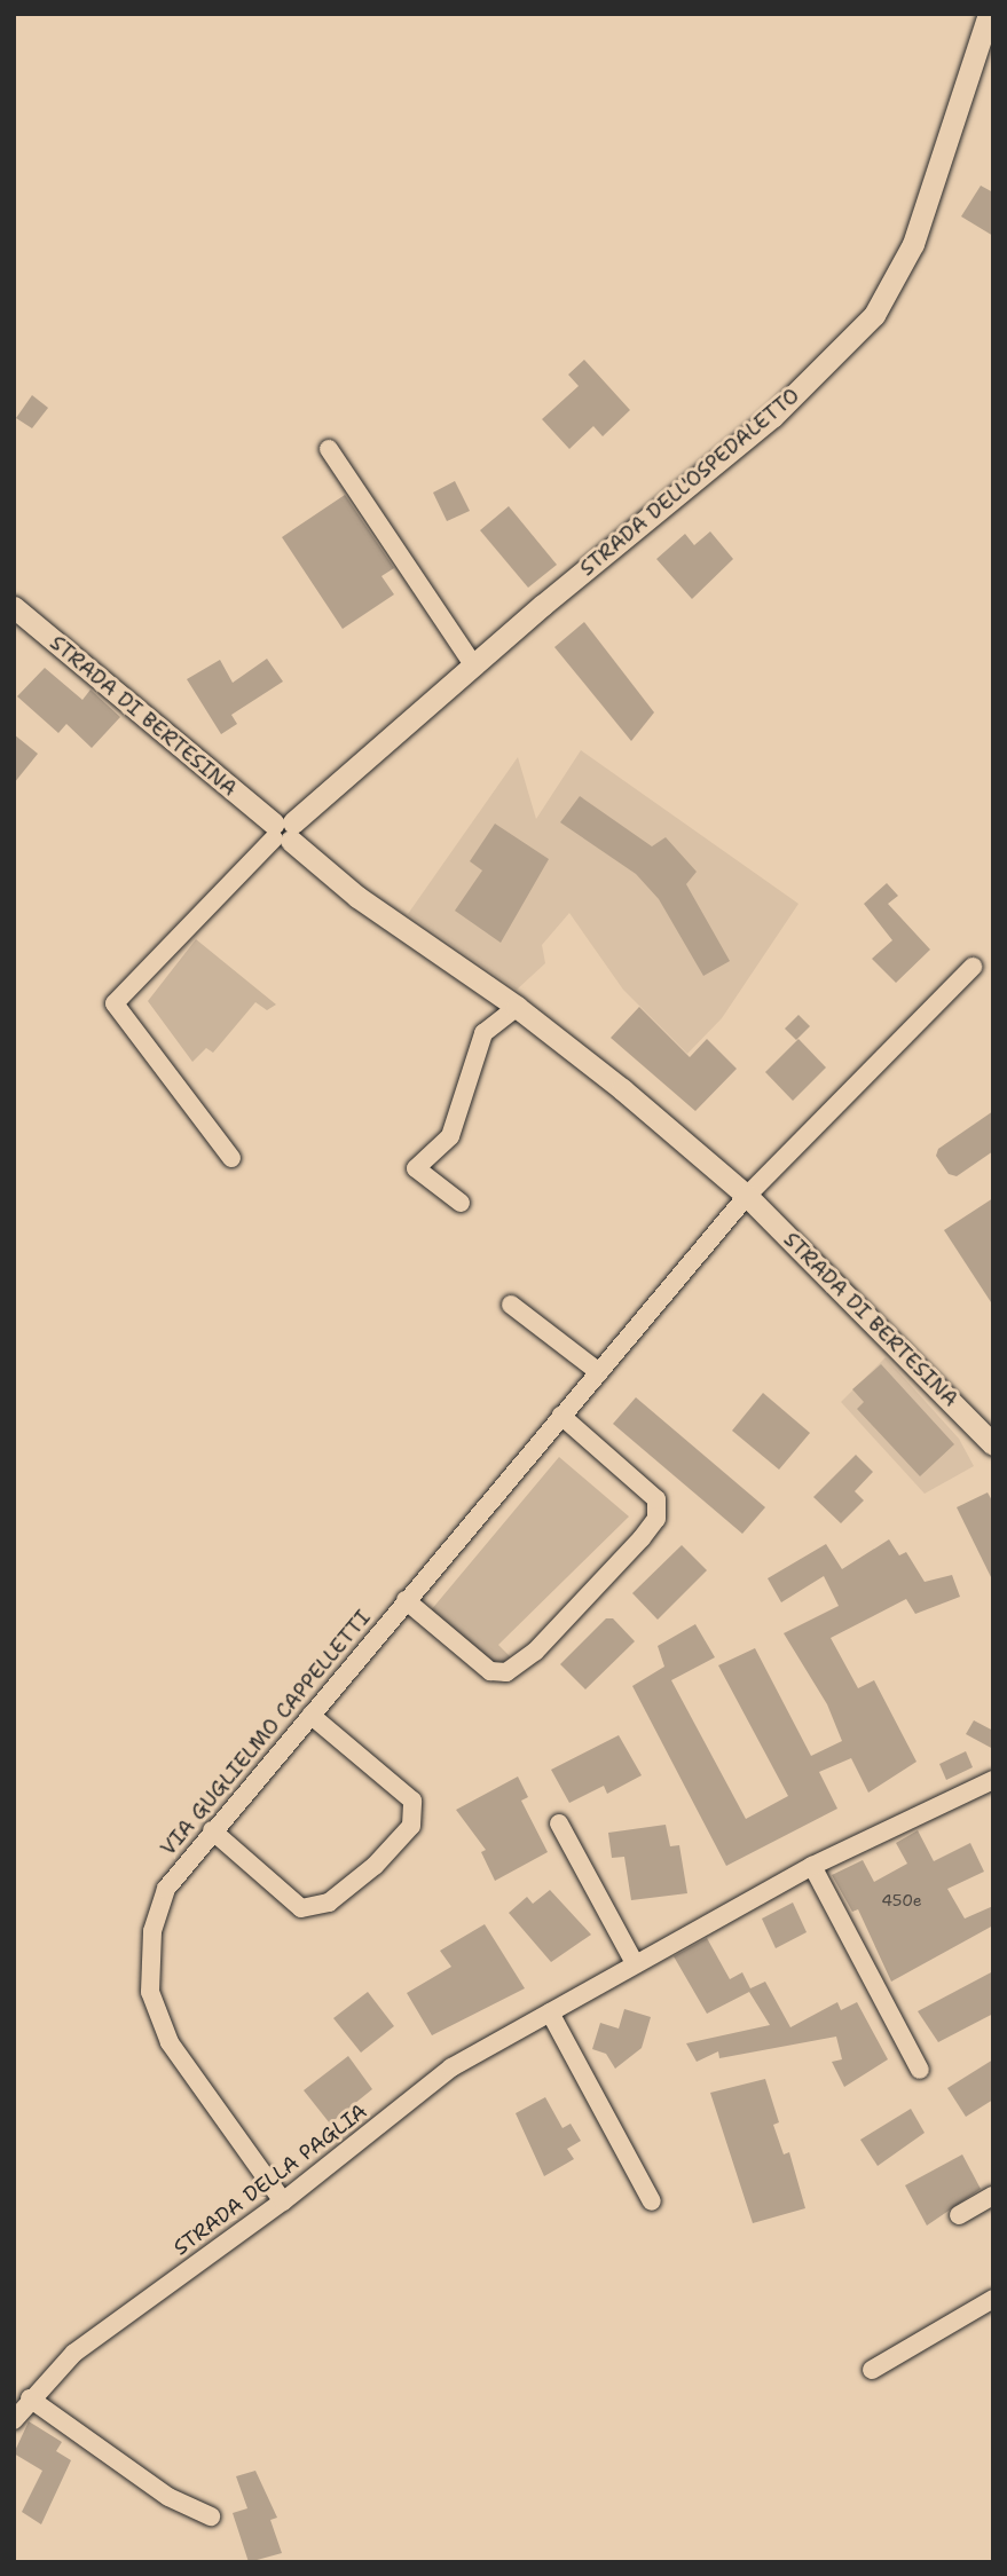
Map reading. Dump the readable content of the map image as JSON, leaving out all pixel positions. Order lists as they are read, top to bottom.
{
  "streets": {
    "street": [
      "STRADA DELL'OSPEDALETTO",
      "STRADA DI BERTESINA",
      "VIA GUGLIELMO CAPPELLETTI",
      "STRADA DELLA PAGLIA"
    ]
  },
  "crossings": [
    ["STRADA DELL'OSPEDALETTO", "STRADA DI BERTESINA"],
    ["STRADA DI BERTESINA", "VIA GUGLIELMO CAPPELLETTI"],
    ["VIA GUGLIELMO CAPPELLETTI", "STRADA DELLA PAGLIA"]
  ],
  "house_numbers": ["450e"]
}
